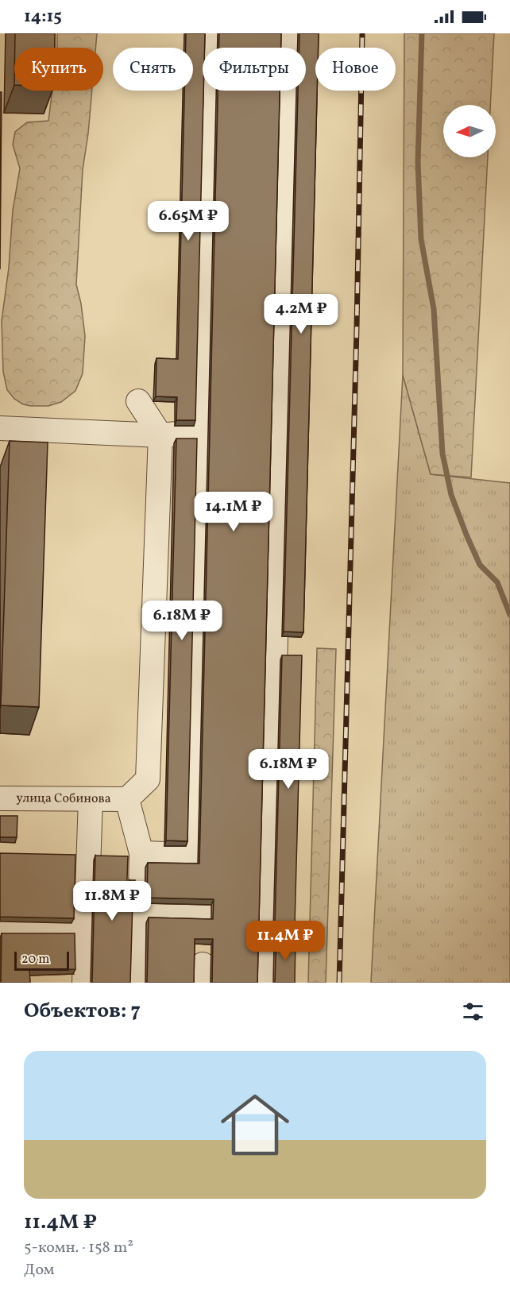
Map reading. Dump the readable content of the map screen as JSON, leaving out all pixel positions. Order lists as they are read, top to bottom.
{
  "streets": {
    "street": ["улица Собинова"]
  },
  "scale_bar": "20 m",
  "north": "left",
  "page": {
    "status": "14:15",
    "chip": [
      "Купить",
      "Снять",
      "Фильтры",
      "Новое"
    ],
    "price": [
      "6.65M ₽",
      "4.2M ₽",
      "14.1M ₽",
      "6.18M ₽",
      "6.18M ₽",
      "11.8M ₽",
      "11.4M ₽"
    ],
    "scale": "20 m",
    "heading": "Объектов: 7",
    "list": [
      {
        "name": "11.4M ₽",
        "note": "5-комн. · 158 m² · Дом"
      }
    ]
  }
}
